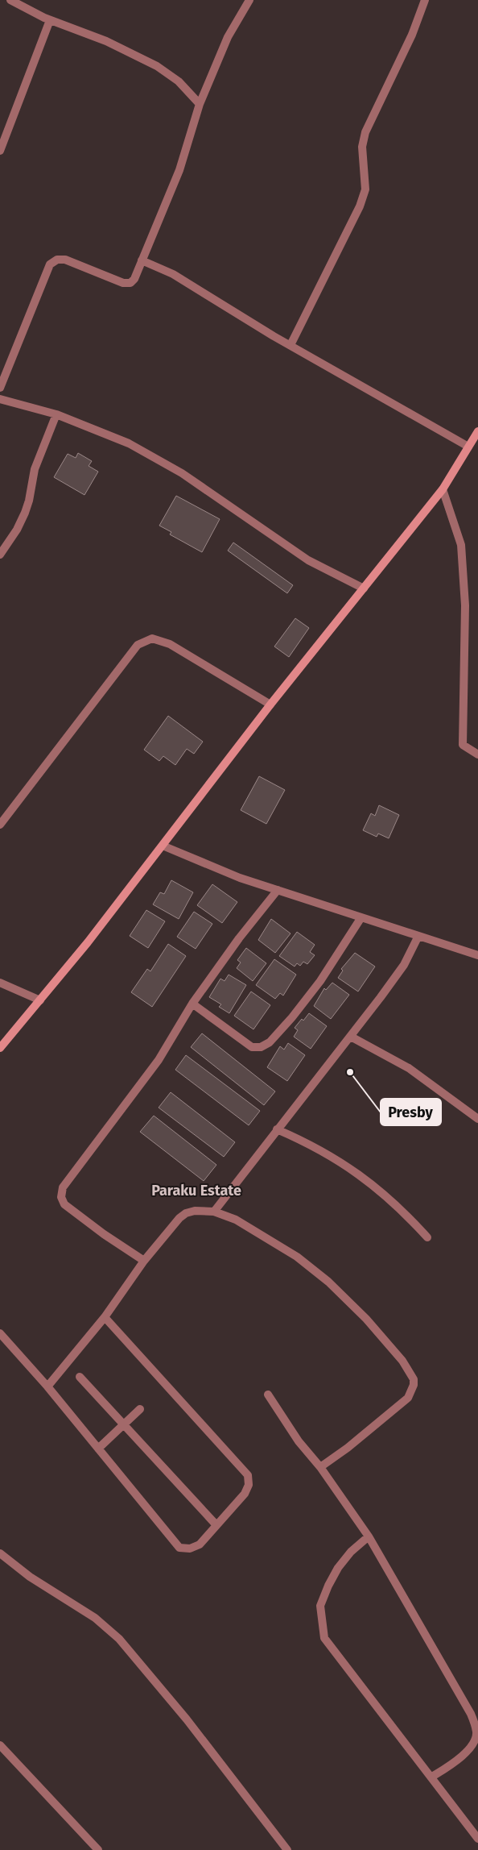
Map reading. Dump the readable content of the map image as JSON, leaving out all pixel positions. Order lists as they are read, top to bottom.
{
  "districts": ["Paraku Estate"],
  "places": ["Presby"]
}
